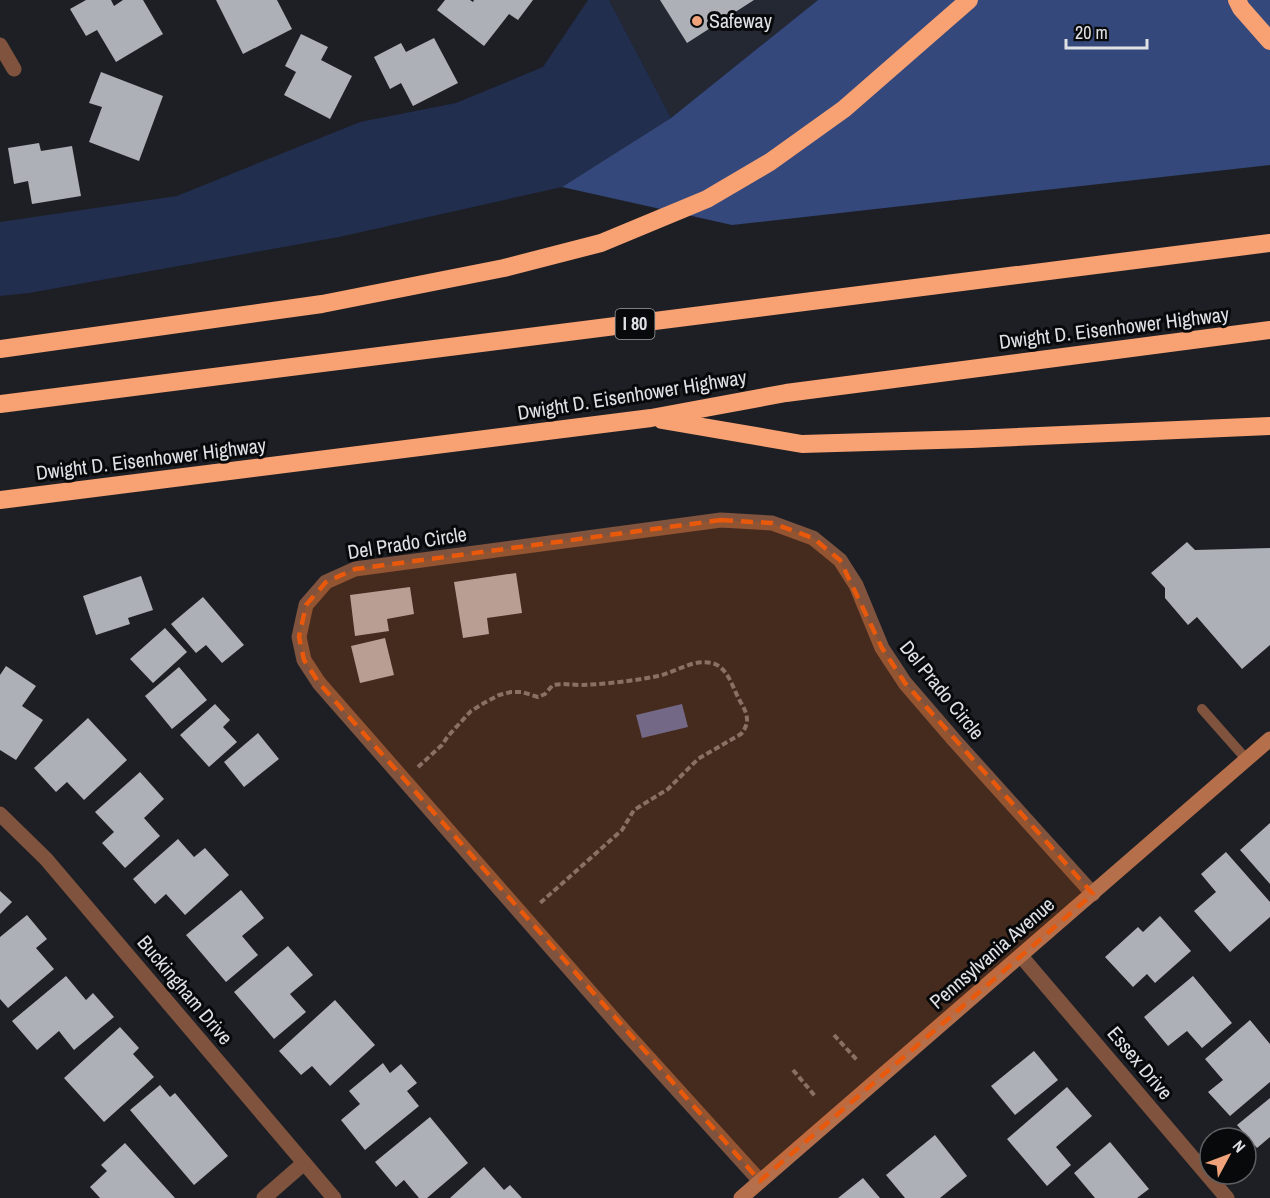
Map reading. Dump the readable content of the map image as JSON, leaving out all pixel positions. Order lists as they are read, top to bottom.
{
  "streets": {
    "highway": ["I 80", "Dwight D. Eisenhower Highway"],
    "street": [
      "Del Prado Circle",
      "Pennsylvania Avenue",
      "Buckingham Drive",
      "Essex Drive"
    ]
  },
  "crossings": [
    ["Del Prado Circle", "Pennsylvania Avenue"],
    ["Pennsylvania Avenue", "Essex Drive"]
  ],
  "places": ["Safeway"],
  "scale_bar": "20 m",
  "north": "top right"
}
